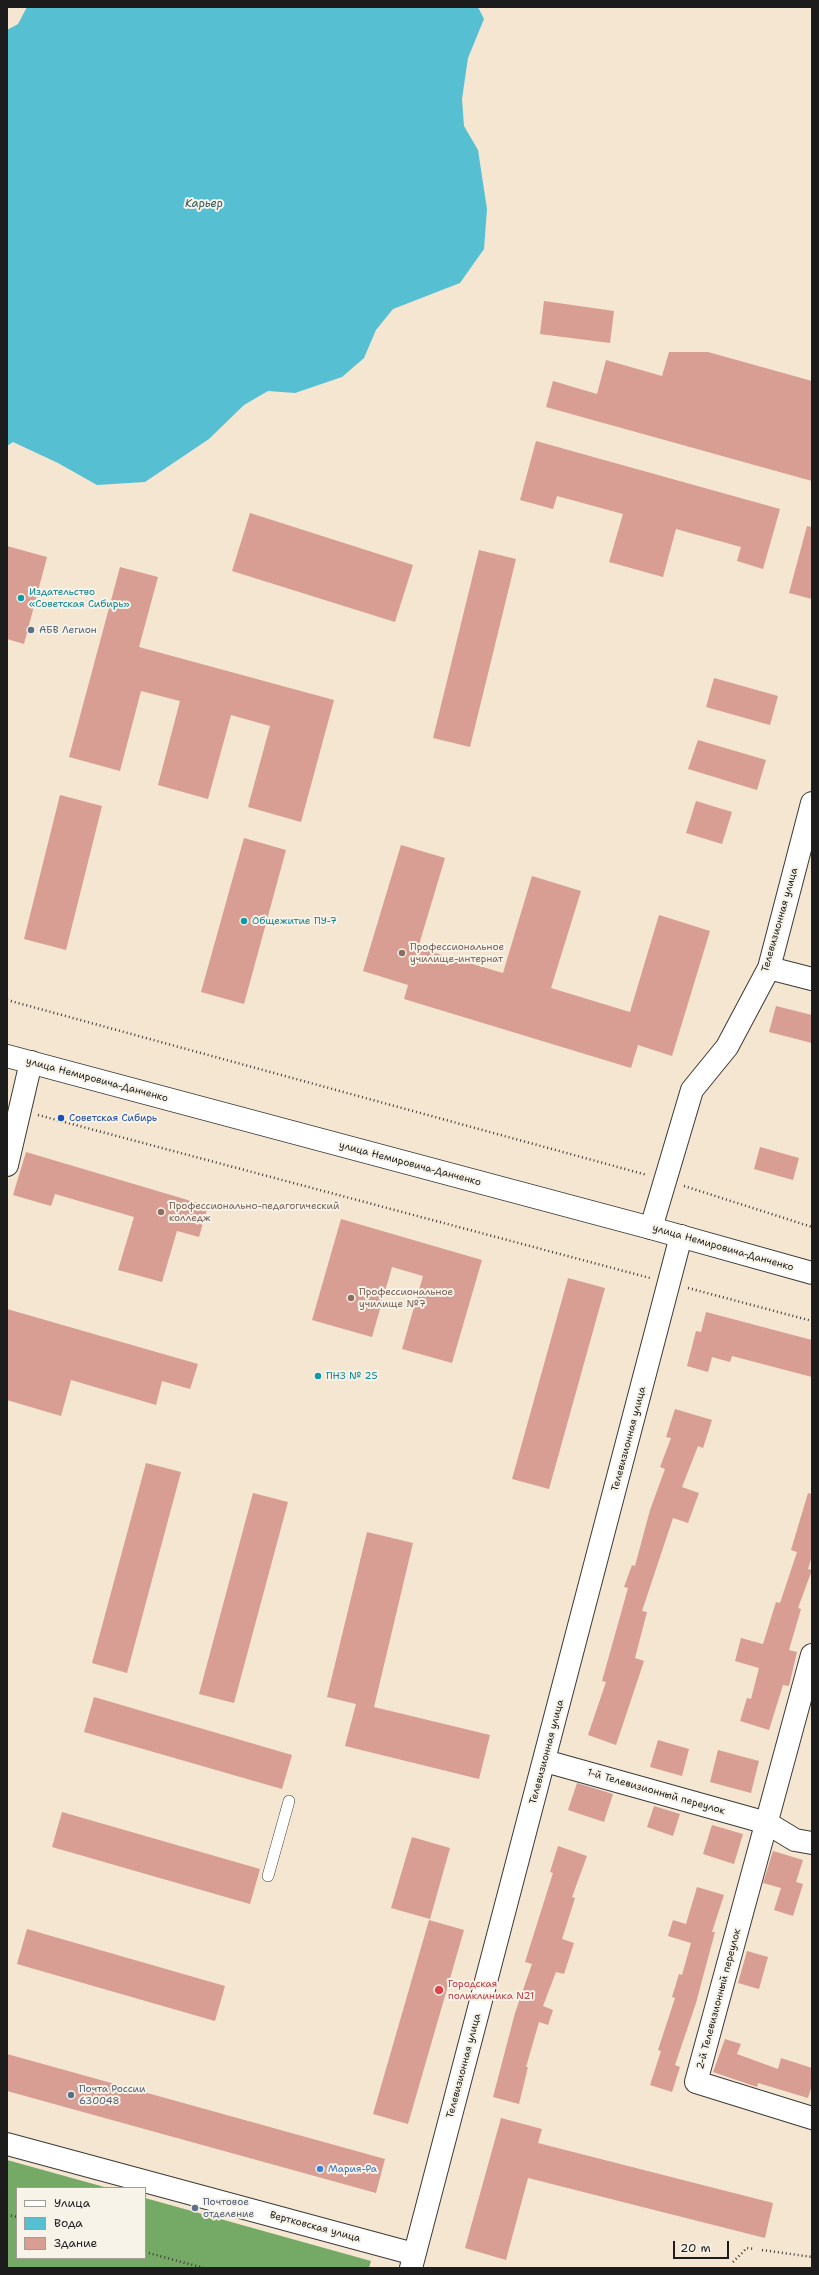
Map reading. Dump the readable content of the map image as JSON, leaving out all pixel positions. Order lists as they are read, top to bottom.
{
  "streets": {
    "street": [
      "Телевизионная улица",
      "улица Немировича-Данченко",
      "1-й Телевизионный переулок",
      "2-й Телевизионный переулок",
      "Вертковская улица"
    ]
  },
  "crossings": [
    ["Телевизионная улица", "улица Немировича-Данченко"],
    ["Телевизионная улица", "1-й Телевизионный переулок"],
    ["Телевизионная улица", "Вертковская улица"],
    ["1-й Телевизионный переулок", "2-й Телевизионный переулок"]
  ],
  "water": ["Карьер"],
  "places": [
    "Издательство «Советская Сибирь»",
    "АБВ Легион",
    "Общежитие ПУ-7",
    "Профессиональное училище-интернат",
    "Советская Сибирь",
    "Профессионально-педагогический колледж",
    "Профессиональное училище №7",
    "ПНЗ № 25",
    "Городская поликлиника N21",
    "Почта России 630048",
    "Мария-Ра",
    "Почтовое отделение"
  ],
  "legend": ["Улица", "Вода", "Здание"],
  "scale_bar": "20 m"
}
